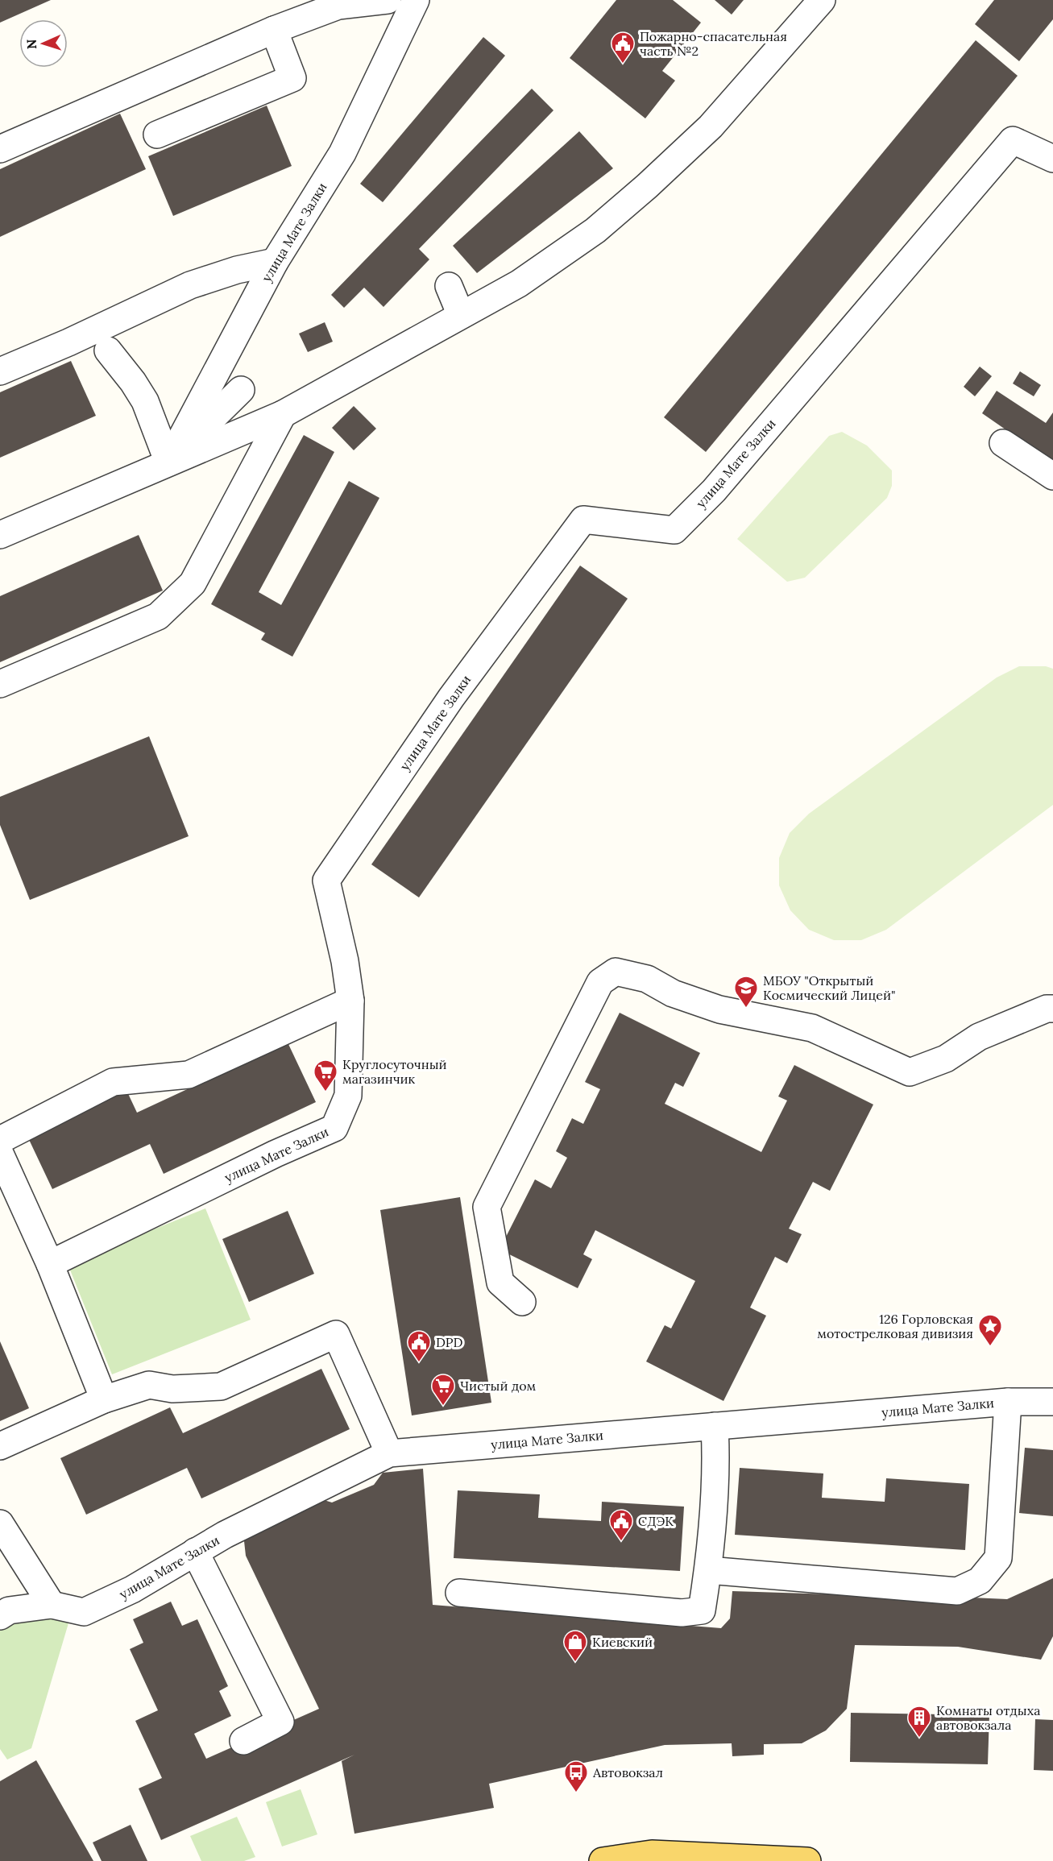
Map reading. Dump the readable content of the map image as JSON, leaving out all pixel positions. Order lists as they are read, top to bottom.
{
  "streets": {
    "street": ["улица Мате Залки"]
  },
  "places": {
    "public building": ["Пожарно-спасательная часть №2", "DPD", "СДЭК"],
    "school or university": ["МБОУ \"Открытый Космический Лицей\""],
    "supermarket": ["Круглосуточный магазинчик", "Чистый дом"],
    "place": ["126 Горловская мотострелковая дивизия"],
    "shop": ["Киевский"],
    "building": ["Комнаты отдыха автовокзала"],
    "bus stop": ["Автовокзал"]
  },
  "north": "left"
}
